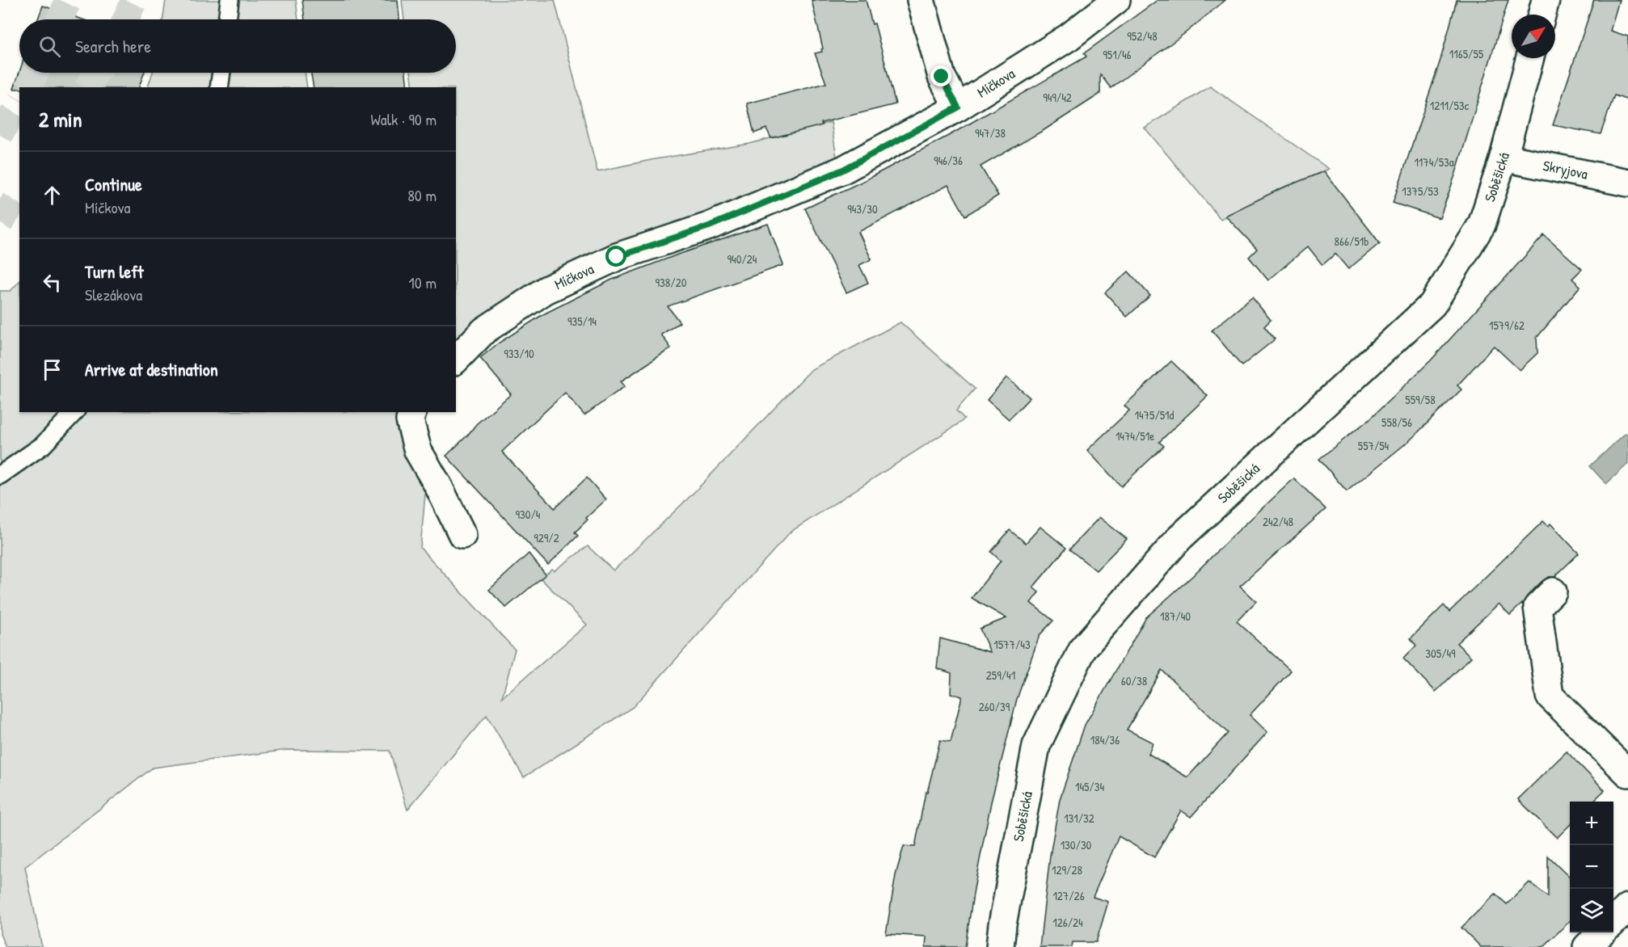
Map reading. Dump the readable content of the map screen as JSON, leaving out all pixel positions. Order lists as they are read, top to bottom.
{
  "streets": {
    "street": ["Míčkova", "Skryjova", "Soběšická"]
  },
  "crossings": [
    ["Skryjova", "Soběšická"]
  ],
  "house_numbers": [
    "952/48",
    "1165/55",
    "951/46",
    "949/42",
    "1211/53c",
    "947/38",
    "946/36",
    "1174/53a",
    "1375/53",
    "943/30",
    "866/51b",
    "940/24",
    "938/20",
    "935/14",
    "1579/62",
    "933/10",
    "559/58",
    "1475/51d",
    "558/56",
    "1474/51e",
    "557/54",
    "930/4",
    "242/48",
    "929/2",
    "187/40",
    "1577/43",
    "305/49",
    "259/41",
    "60/38",
    "260/39",
    "184/36",
    "145/34",
    "131/32",
    "130/30",
    "129/28",
    "127/26",
    "126/24"
  ],
  "north": "top right",
  "page": {
    "search": "Search here",
    "heading": ["2 min", "Walk · 90 m"],
    "list": [
      ["Continue", "Míčkova", "80 m"],
      ["Turn left", "Slezákova", "10 m"],
      "Arrive at destination"
    ],
    "map_buttons": ["+", "−"]
  }
}
